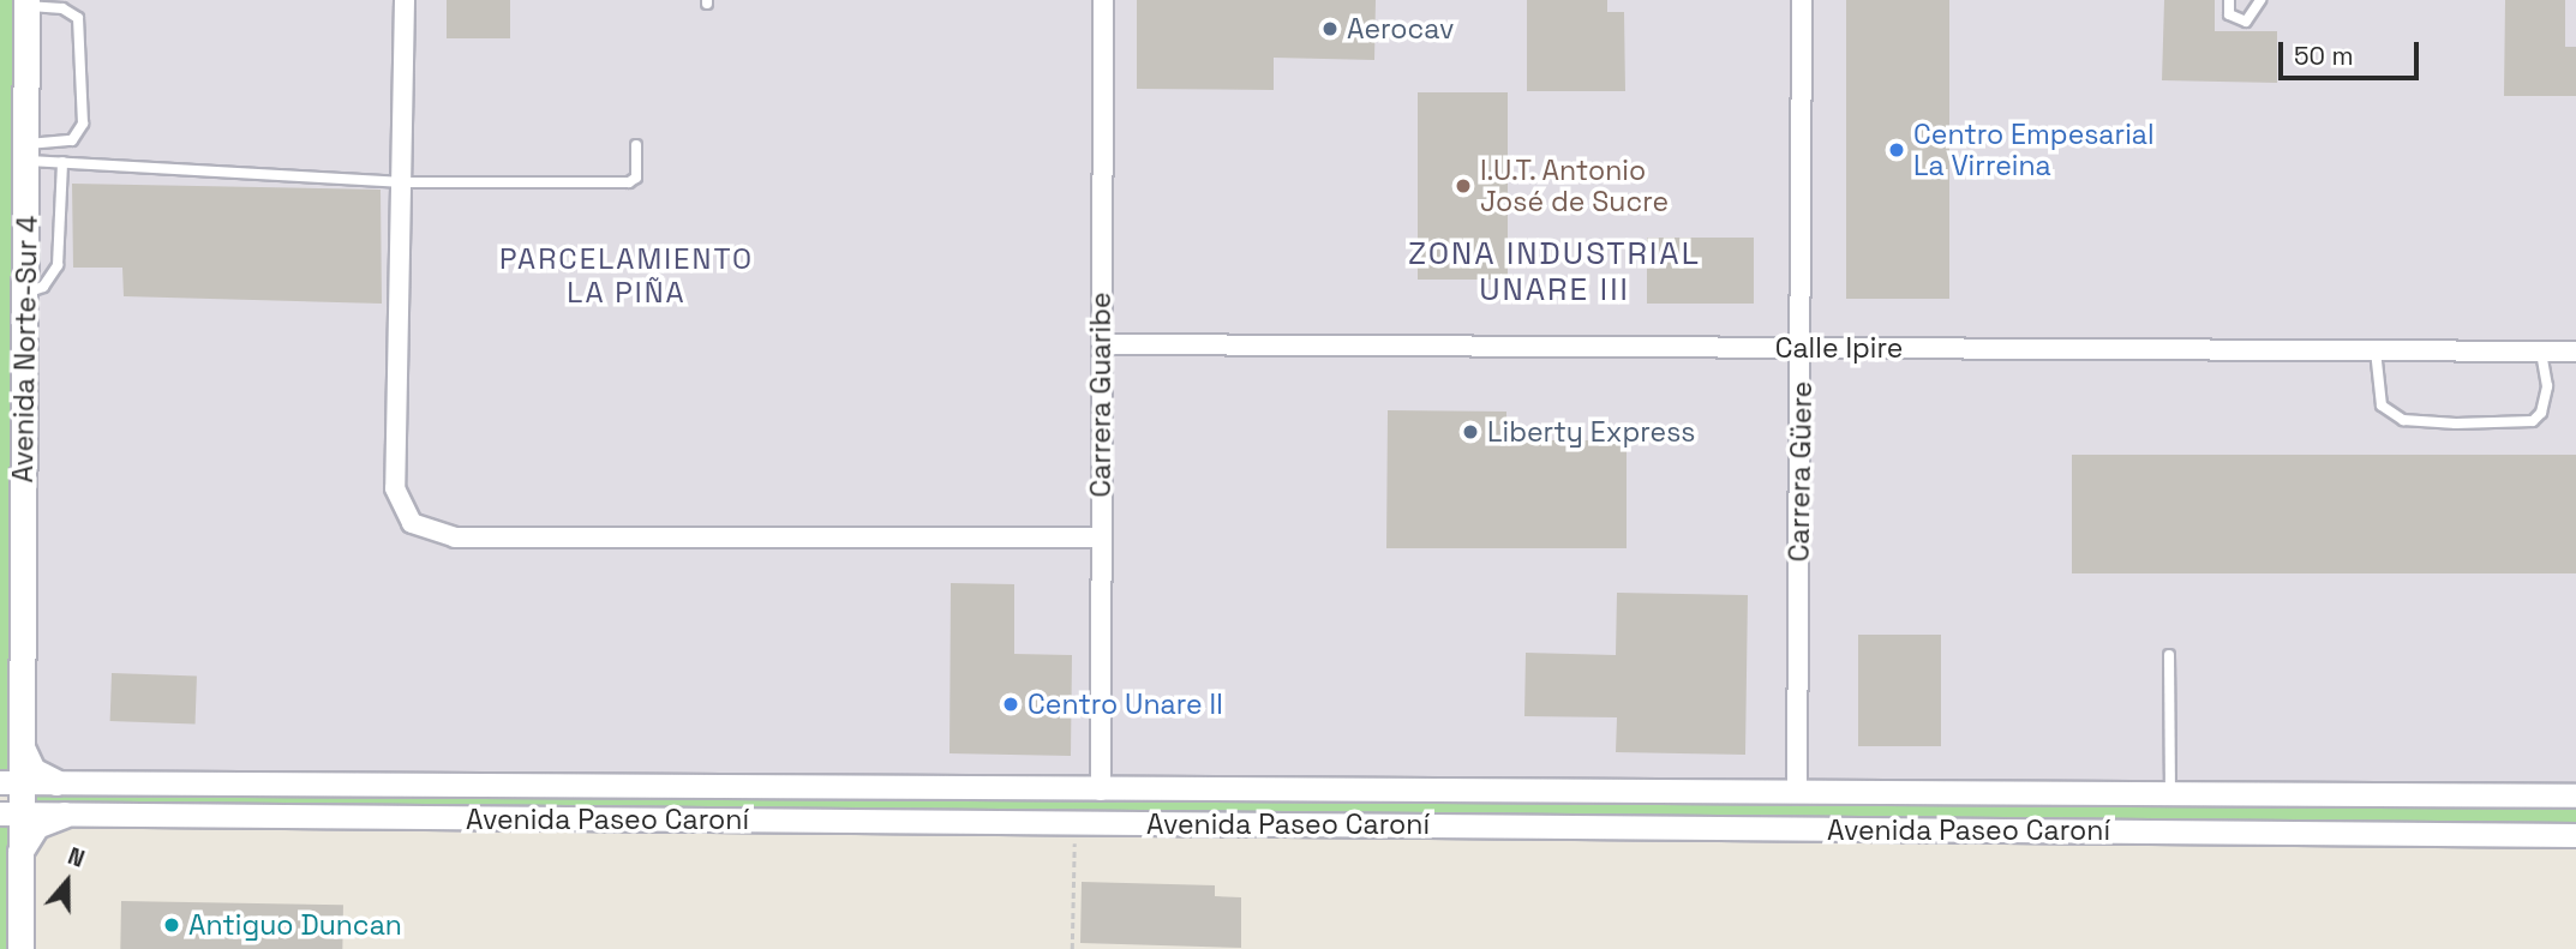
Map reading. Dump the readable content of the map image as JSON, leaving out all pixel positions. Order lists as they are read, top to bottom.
{
  "streets": {
    "main road": ["Avenida Norte-Sur 4"],
    "street": [
      "Calle Ipire",
      "Carrera Guaribe",
      "Carrera Güere",
      "Avenida Paseo Caroní"
    ]
  },
  "crossings": [
    ["Calle Ipire", "Carrera Guaribe"],
    ["Calle Ipire", "Carrera Güere"],
    ["Avenida Norte-Sur 4", "Avenida Paseo Caroní"],
    ["Carrera Guaribe", "Avenida Paseo Caroní"],
    ["Carrera Güere", "Avenida Paseo Caroní"]
  ],
  "districts": ["ZONA INDUSTRIAL UNARE III", "PARCELAMIENTO LA PIÑA"],
  "places": [
    "Aerocav",
    "Centro Empesarial La Virreina",
    "I.U.T. Antonio José de Sucre",
    "Liberty Express",
    "Centro Unare II",
    "Antiguo Duncan"
  ],
  "scale_bar": "50 m",
  "north": "top"
}
